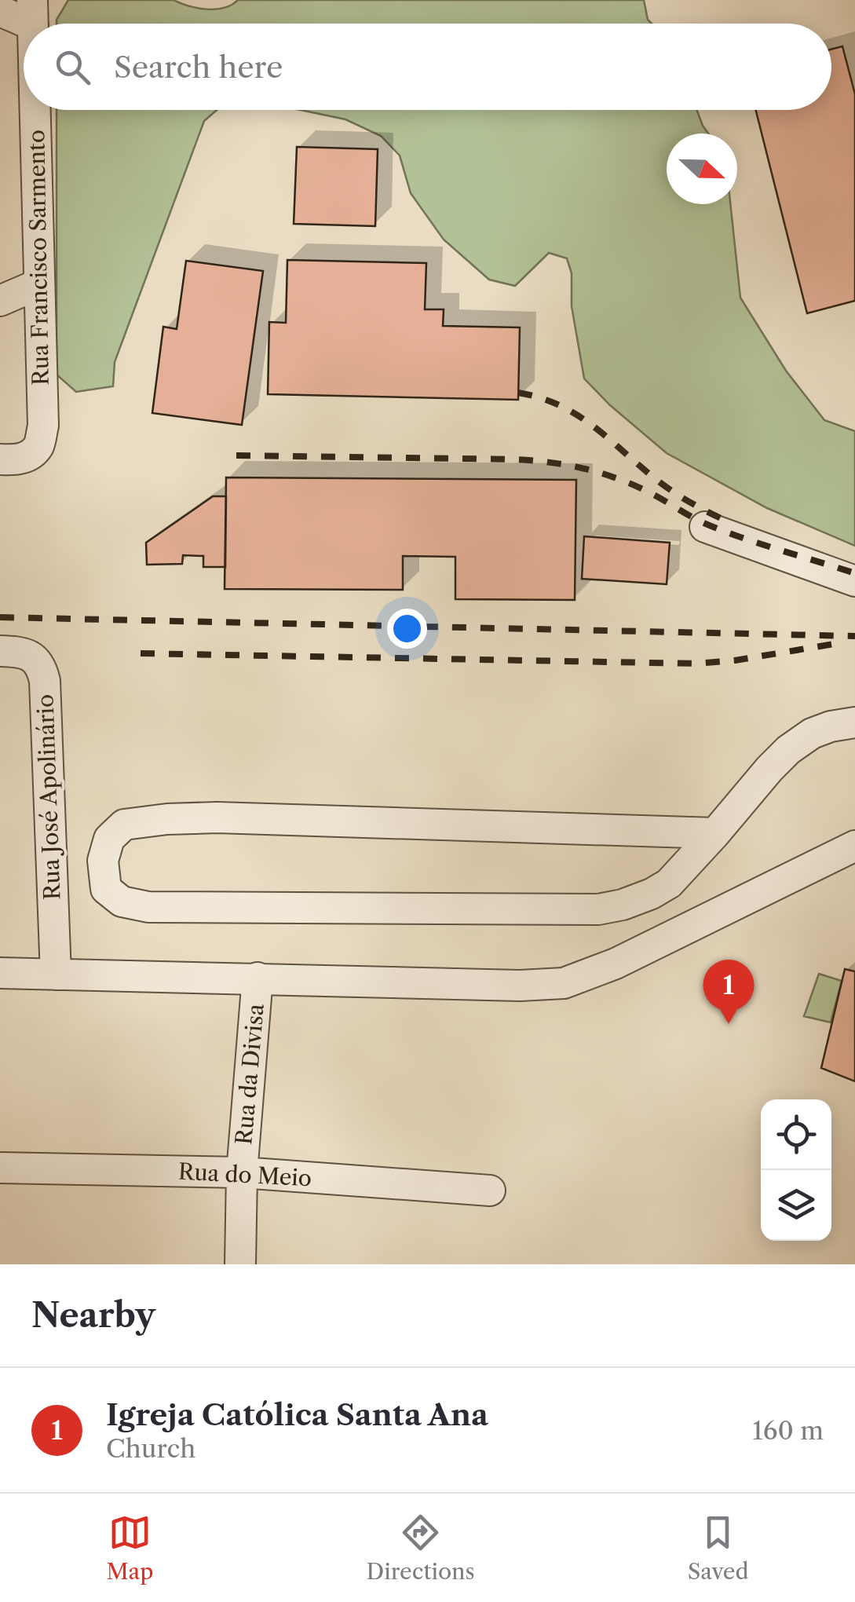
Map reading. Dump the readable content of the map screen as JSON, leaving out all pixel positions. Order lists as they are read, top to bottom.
{
  "streets": {
    "street": [
      "Rua Francisco Sarmento",
      "Rua José Apolinário",
      "Rua da Divisa",
      "Rua do Meio"
    ]
  },
  "crossings": [
    ["Rua da Divisa", "Rua do Meio"]
  ],
  "north": "right",
  "page": {
    "search": "Search here",
    "pins": "1",
    "heading": "Nearby",
    "list": [
      {
        "mark": "1",
        "name": "Igreja Católica Santa Ana",
        "note": "Church",
        "value": "160 m"
      }
    ],
    "nav": ["Map", "Directions", "Saved"]
  }
}
